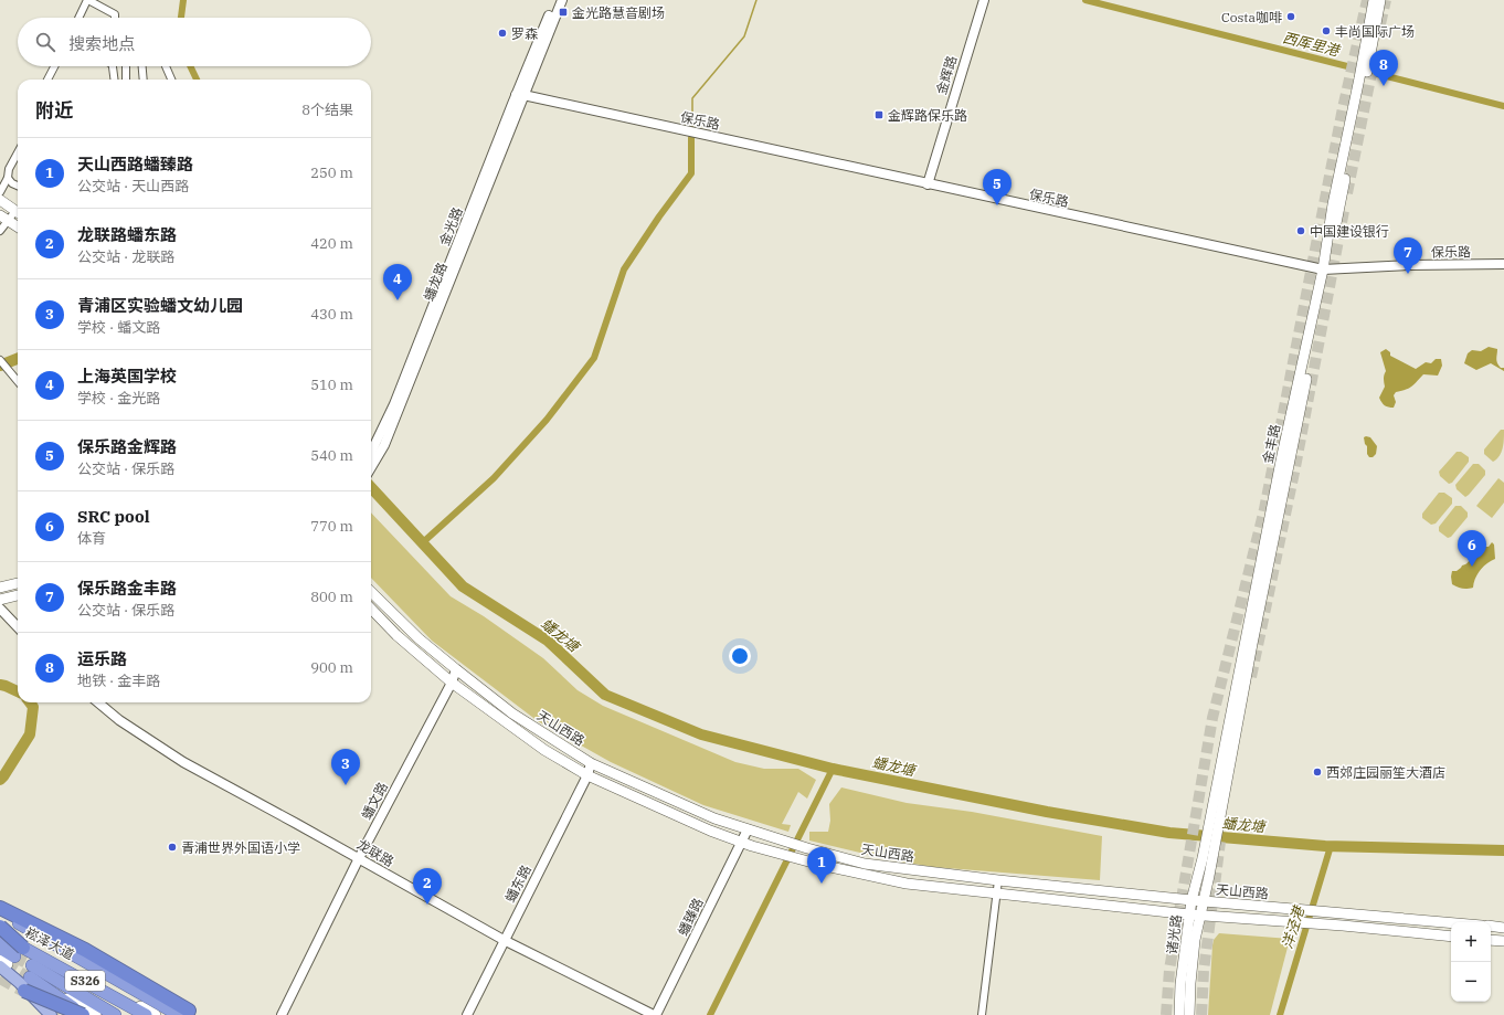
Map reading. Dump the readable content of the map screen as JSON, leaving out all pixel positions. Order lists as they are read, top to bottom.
{
  "streets": {
    "highway": ["S326"],
    "main road": [
      "金丰路",
      "天山西路",
      "诸光路",
      "崧泽大道"
    ],
    "street": [
      "金辉路",
      "保乐路",
      "蟠龙路",
      "蟠文路",
      "龙联路",
      "蟠东路",
      "蟠臻路"
    ]
  },
  "crossings": [
    ["金辉路", "保乐路"],
    ["保乐路", "蟠龙路"],
    ["保乐路", "金丰路"],
    ["金丰路", "诸光路"],
    ["天山西路", "蟠文路"],
    ["天山西路", "蟠东路"],
    ["天山西路", "蟠臻路"],
    ["天山西路", "诸光路"],
    ["蟠文路", "龙联路"],
    ["龙联路", "蟠东路"],
    ["龙联路", "蟠臻路"]
  ],
  "water": ["西厍里港", "蟠龙塘", "洋泾港"],
  "places": {
    "transit": ["金光路慧音剧场", "金辉路保乐路"],
    "other": [
      "Costa咖啡",
      "丰尚国际广场",
      "罗森",
      "中国建设银行",
      "西郊庄园丽笙大酒店",
      "青浦世界外国语小学"
    ]
  },
  "page": {
    "search": "搜索地点",
    "pins": [
      "8",
      "5",
      "7",
      "4",
      "6",
      "3",
      "1",
      "2"
    ],
    "heading": ["附近", "8个结果"],
    "list": [
      {
        "mark": "1",
        "name": "天山西路蟠臻路",
        "note": "公交站 · 天山西路",
        "value": "250 m"
      },
      {
        "mark": "2",
        "name": "龙联路蟠东路",
        "note": "公交站 · 龙联路",
        "value": "420 m"
      },
      {
        "mark": "3",
        "name": "青浦区实验蟠文幼儿园",
        "note": "学校 · 蟠文路",
        "value": "430 m"
      },
      {
        "mark": "4",
        "name": "上海英国学校",
        "note": "学校 · 金光路",
        "value": "510 m"
      },
      {
        "mark": "5",
        "name": "保乐路金辉路",
        "note": "公交站 · 保乐路",
        "value": "540 m"
      },
      {
        "mark": "6",
        "name": "SRC pool",
        "note": "体育",
        "value": "770 m"
      },
      {
        "mark": "7",
        "name": "保乐路金丰路",
        "note": "公交站 · 保乐路",
        "value": "800 m"
      },
      {
        "mark": "8",
        "name": "运乐路",
        "note": "地铁 · 金丰路",
        "value": "900 m"
      }
    ],
    "map_buttons": ["+", "−"]
  }
}
